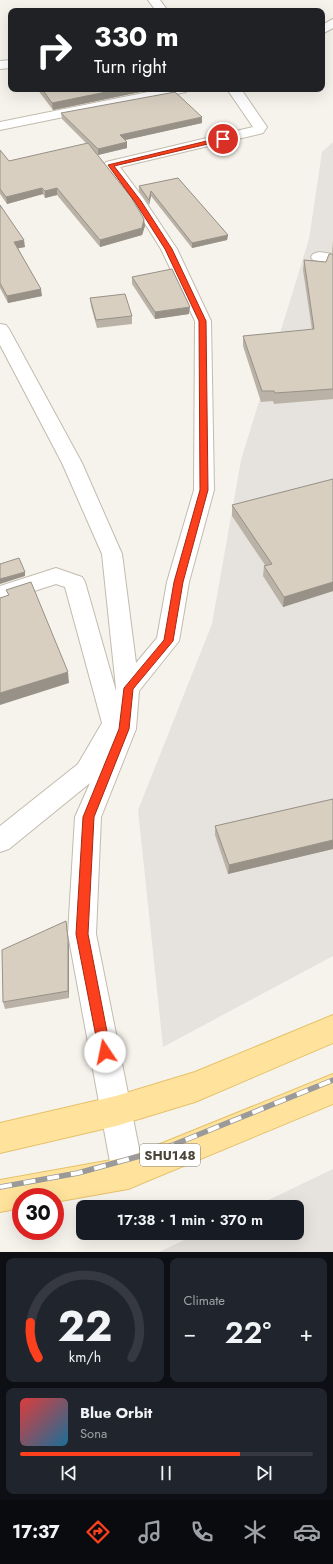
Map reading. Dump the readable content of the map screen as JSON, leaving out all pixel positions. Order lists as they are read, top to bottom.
{
  "streets": {
    "main road": ["SHU148"]
  },
  "page": {
    "turn": ["330 m", "Turn right"],
    "limit": "30",
    "trip": "17:38 · 1 min · 370 m",
    "tile": "Climate",
    "heat": ["−", "22°", "+"],
    "song": ["Blue Orbit", "Sona"],
    "tabs": "17:37",
    "gauge": ["22", "km/h"]
  }
}
